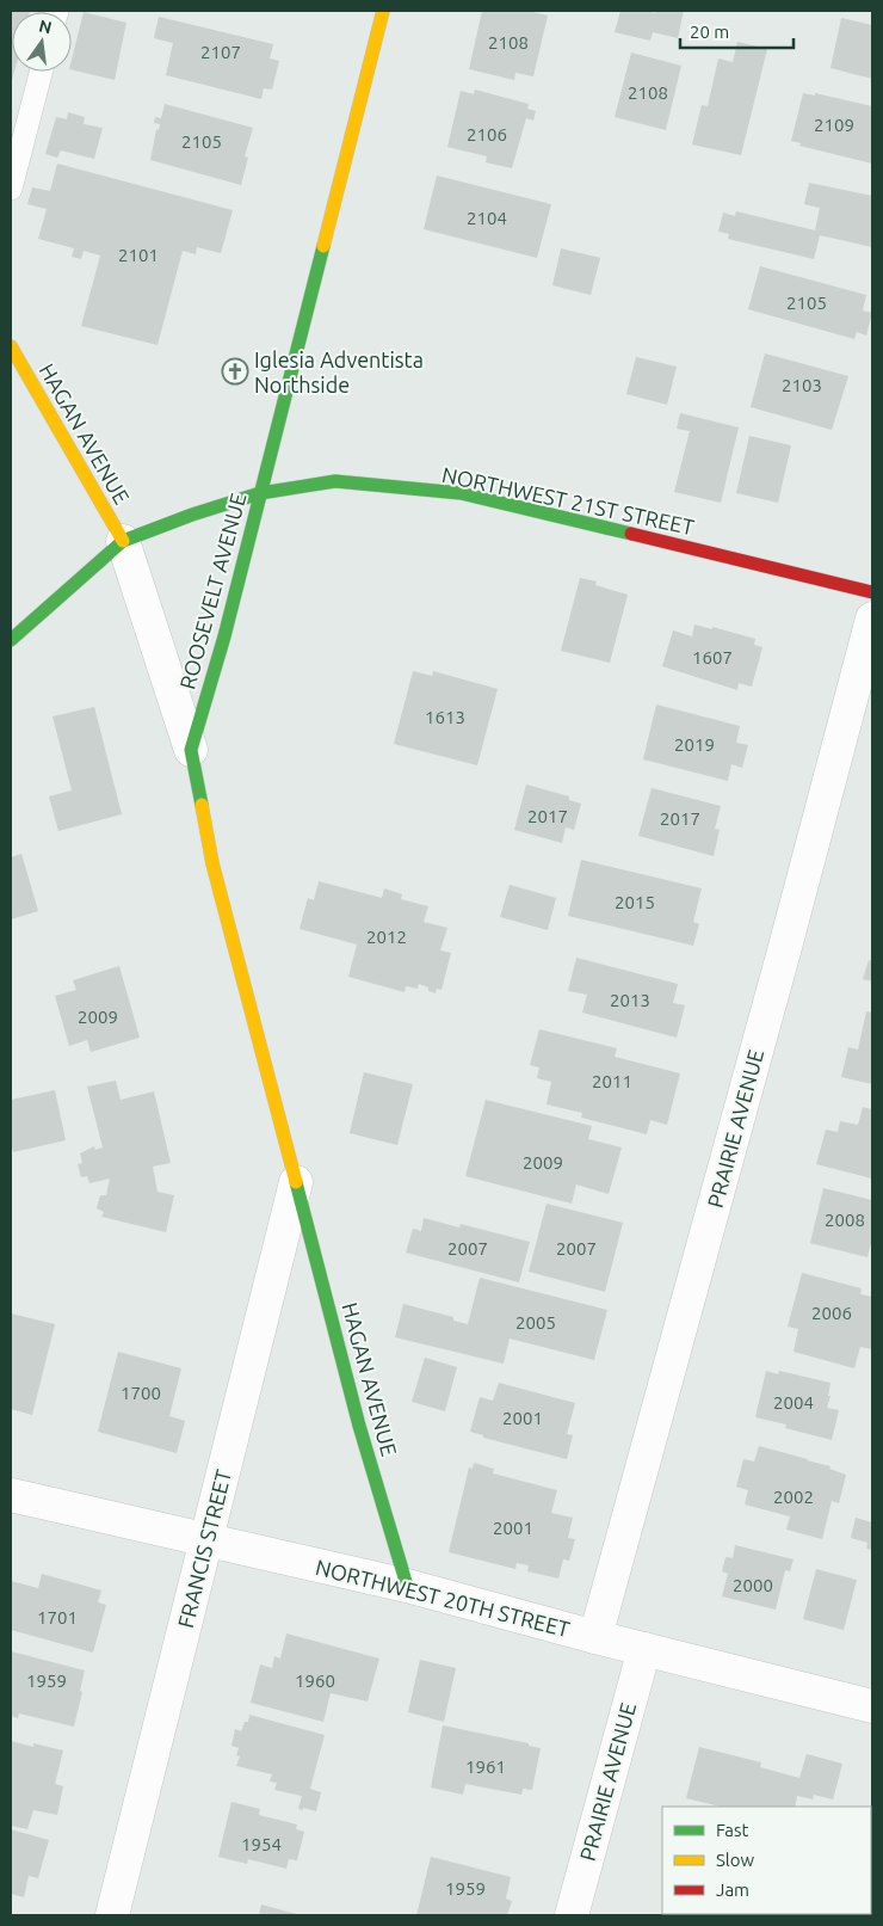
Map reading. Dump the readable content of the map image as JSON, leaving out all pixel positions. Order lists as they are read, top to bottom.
{
  "streets": {
    "street": [
      "HAGAN AVENUE",
      "NORTHWEST 21ST STREET",
      "ROOSEVELT AVENUE",
      "PRAIRIE AVENUE",
      "FRANCIS STREET",
      "NORTHWEST 20TH STREET"
    ]
  },
  "crossings": [
    ["HAGAN AVENUE", "NORTHWEST 21ST STREET"],
    ["HAGAN AVENUE", "ROOSEVELT AVENUE"],
    ["HAGAN AVENUE", "FRANCIS STREET"],
    ["HAGAN AVENUE", "NORTHWEST 20TH STREET"],
    ["NORTHWEST 21ST STREET", "ROOSEVELT AVENUE"],
    ["ROOSEVELT AVENUE", "FRANCIS STREET"],
    ["PRAIRIE AVENUE", "NORTHWEST 20TH STREET"],
    ["FRANCIS STREET", "NORTHWEST 20TH STREET"]
  ],
  "places": {
    "church": ["Iglesia Adventista Northside"]
  },
  "house_numbers": [
    "2108",
    "2107",
    "2108",
    "2109",
    "2106",
    "2105",
    "2104",
    "2101",
    "2105",
    "2103",
    "1607",
    "1613",
    "2019",
    "2017",
    "2017",
    "2015",
    "2012",
    "2013",
    "2009",
    "2011",
    "2009",
    "2008",
    "2007",
    "2007",
    "2006",
    "2005",
    "1700",
    "2004",
    "2001",
    "2002",
    "2001",
    "2000",
    "1701",
    "1959",
    "1960",
    "1961",
    "1954",
    "1959"
  ],
  "legend": ["Fast", "Slow", "Jam"],
  "scale_bar": "20 m",
  "north": "top"
}
